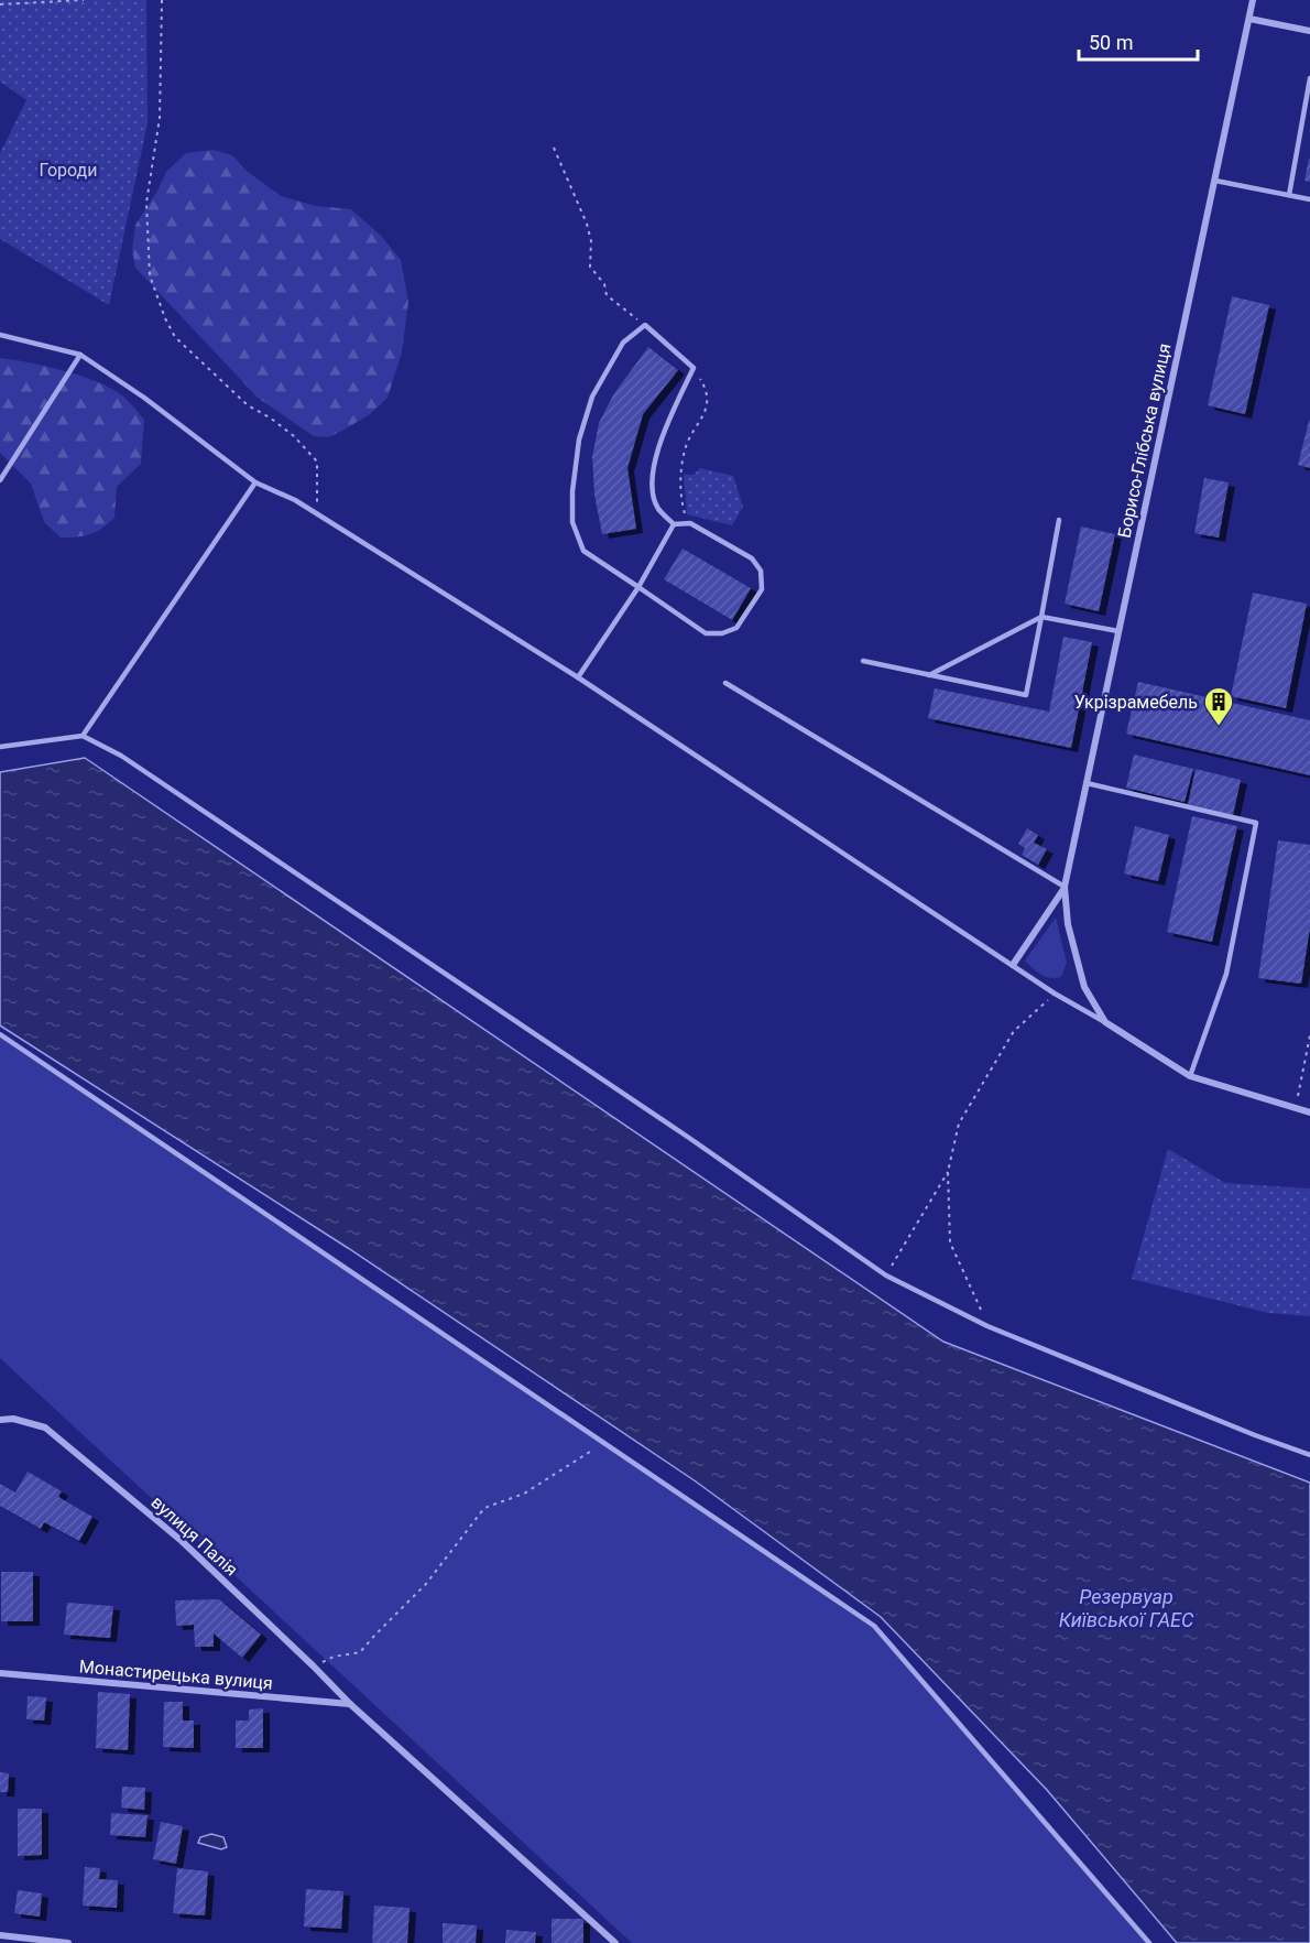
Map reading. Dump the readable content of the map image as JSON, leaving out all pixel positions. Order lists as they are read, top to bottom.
{
  "streets": {
    "street": ["Борисо-Глібська вулиця", "вулиця Палія", "Монастирецька вулиця"]
  },
  "crossings": [
    ["вулиця Палія", "Монастирецька вулиця"]
  ],
  "water": ["Резервуар Київської ГАЕС"],
  "parks": ["Городи"],
  "places": {
    "building": ["Укрізрамебель"]
  },
  "scale_bar": "50 m"
}
